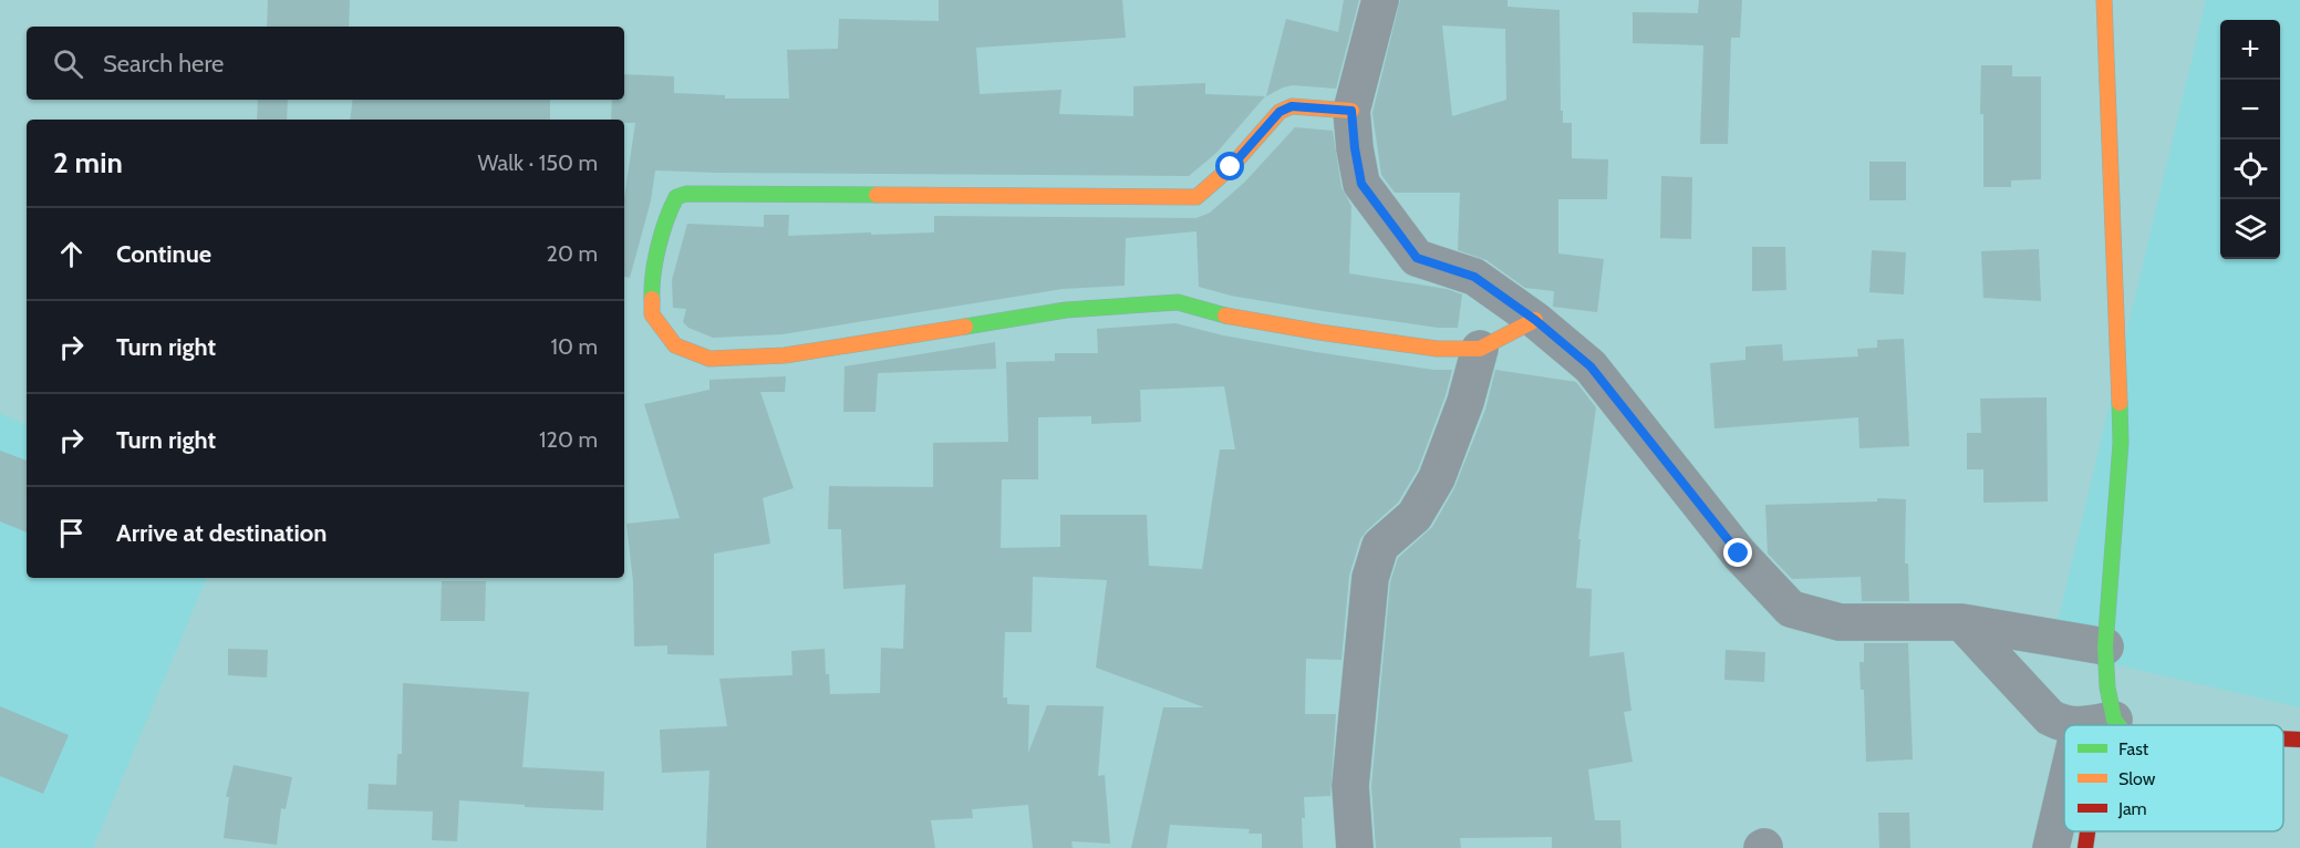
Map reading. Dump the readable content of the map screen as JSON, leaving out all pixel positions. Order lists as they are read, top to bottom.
{
  "legend": ["Fast", "Slow", "Jam"],
  "page": {
    "map_buttons": ["+", "−"],
    "search": "Search here",
    "heading": ["2 min", "Walk · 150 m"],
    "list": [
      ["Continue", "20 m"],
      ["Turn right", "10 m"],
      ["Turn right", "120 m"],
      "Arrive at destination"
    ]
  }
}
